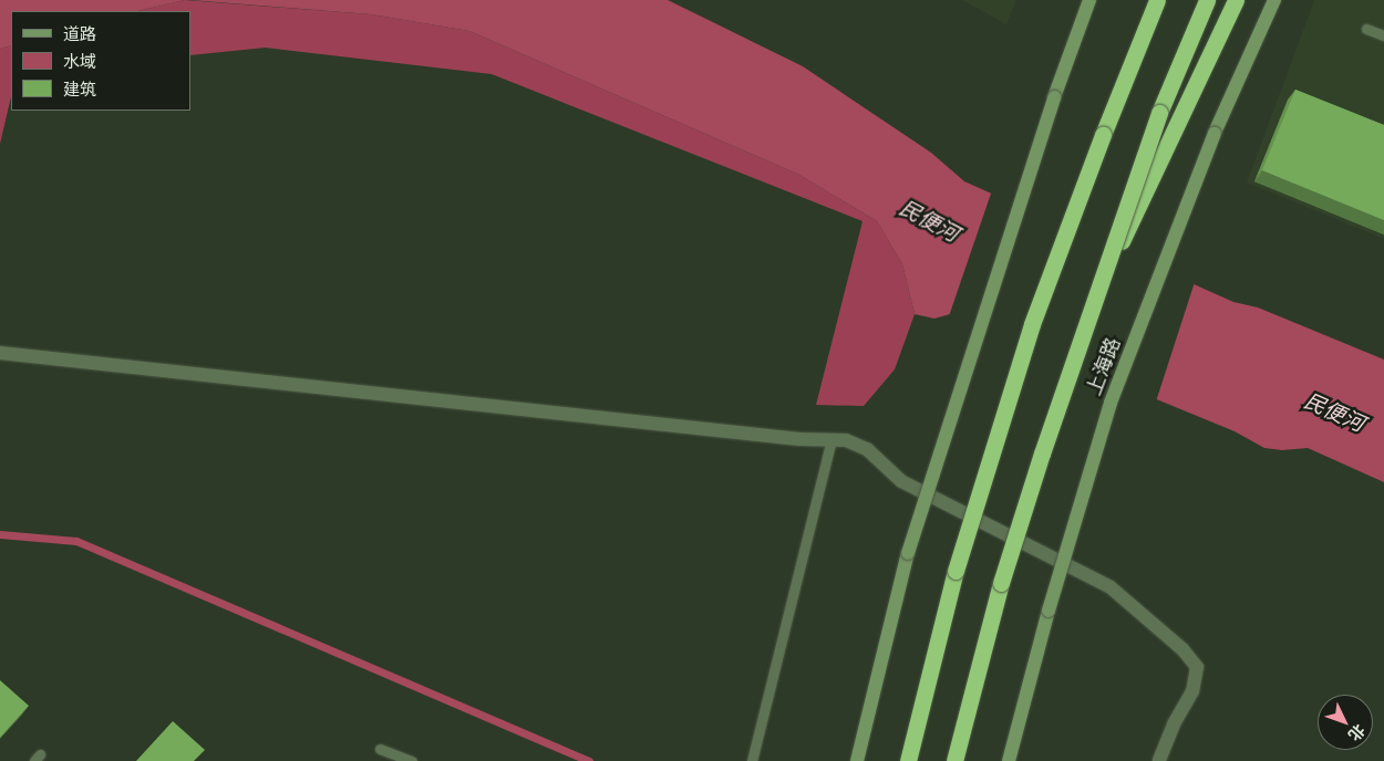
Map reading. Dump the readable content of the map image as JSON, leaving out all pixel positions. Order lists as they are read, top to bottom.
{
  "streets": {
    "highway": ["上海路"]
  },
  "water": ["民便河"],
  "legend": ["道路", "水域", "建筑"],
  "north": "bottom right"
}
